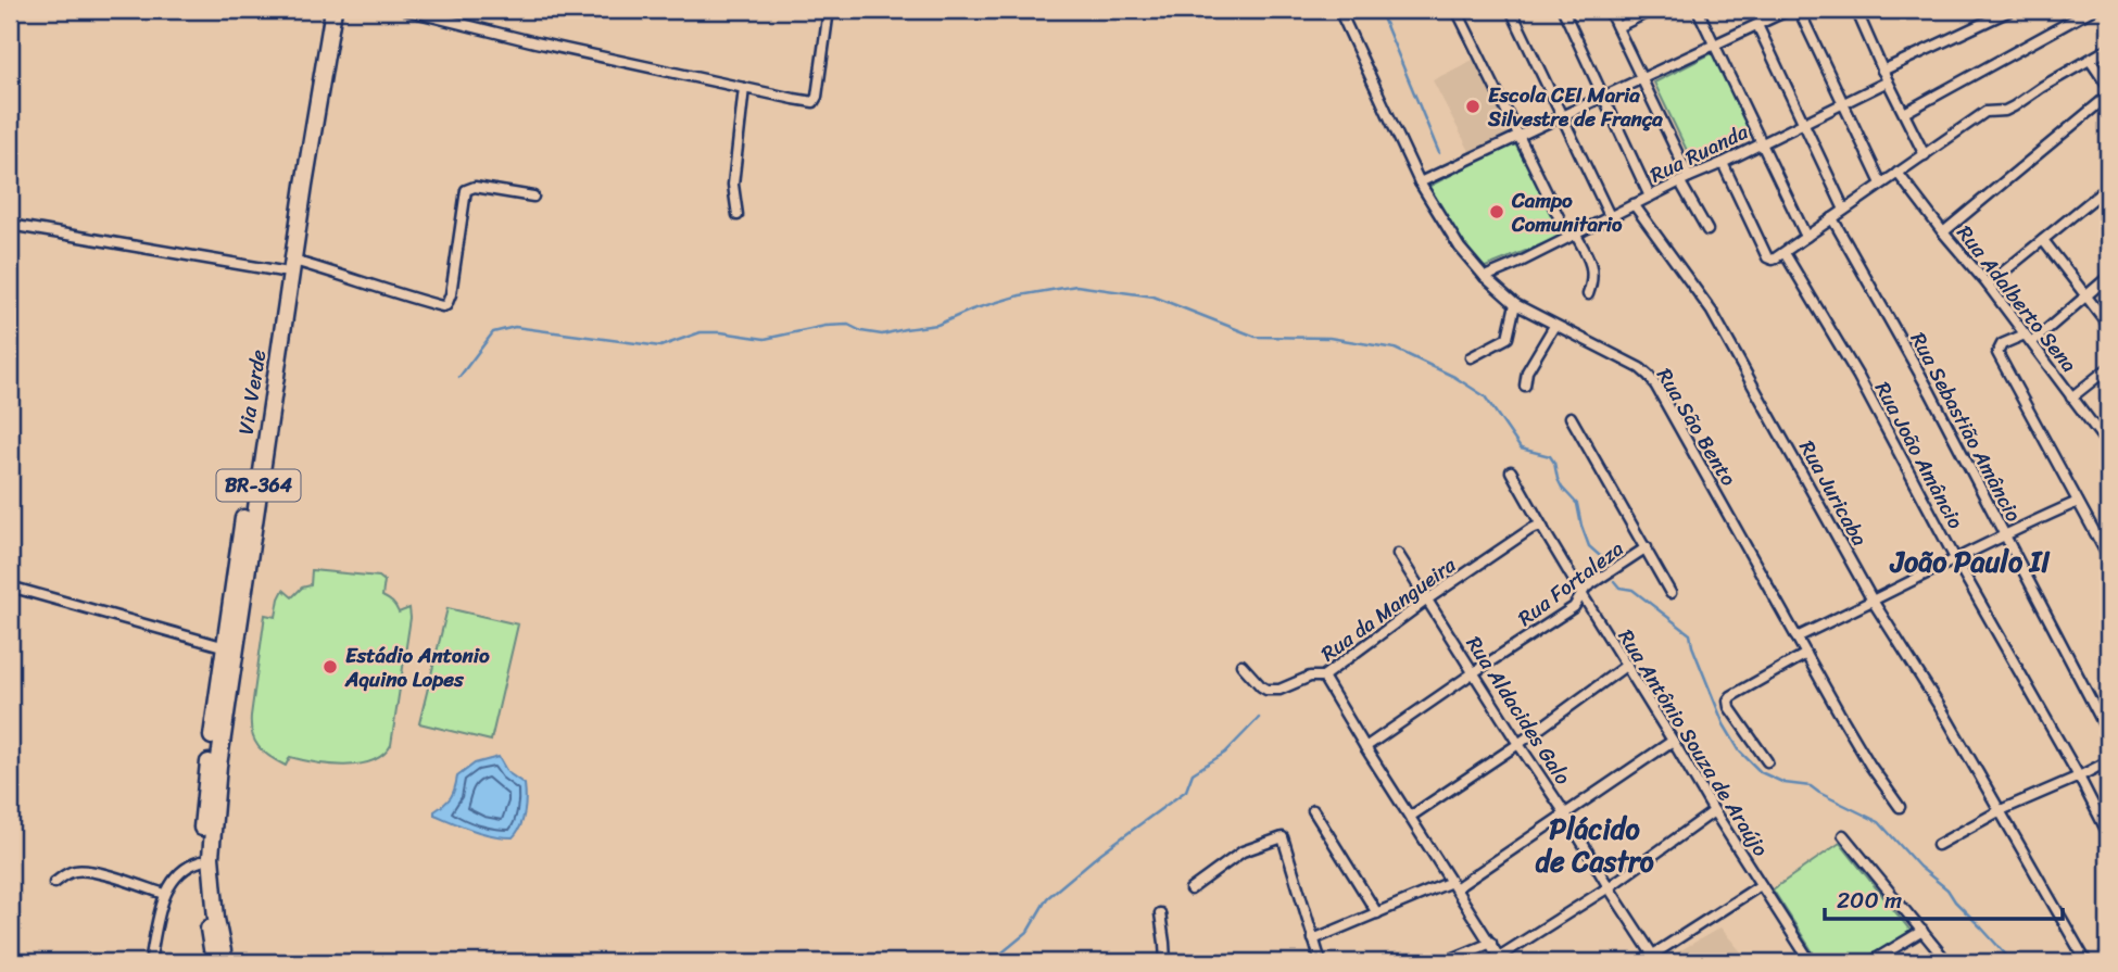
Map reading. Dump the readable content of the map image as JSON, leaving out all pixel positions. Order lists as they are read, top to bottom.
{
  "streets": {
    "main road": ["Via Verde", "BR-364"],
    "street": [
      "Rua Ruanda",
      "Rua Adalberto Sena",
      "Rua São Bento",
      "Rua Sebastião Amâncio",
      "Rua João Amâncio",
      "Rua Juricaba",
      "Rua Fortaleza",
      "Rua da Mangueira",
      "Rua Aldacides Galo",
      "Rua Antônio Souza de Araújo"
    ]
  },
  "crossings": [
    ["Rua Ruanda", "Rua São Bento"],
    ["Rua Ruanda", "Rua Juricaba"],
    ["Rua Fortaleza", "Rua Aldacides Galo"],
    ["Rua Fortaleza", "Rua Antônio Souza de Araújo"],
    ["Rua da Mangueira", "Rua Aldacides Galo"],
    ["Rua da Mangueira", "Rua Antônio Souza de Araújo"]
  ],
  "districts": ["João Paulo II", "Plácido de Castro"],
  "places": ["Escola CEI Maria Silvestre de França", "Campo Comunitario", "Estádio Antonio Aquino Lopes"],
  "scale_bar": "200 m"
}
